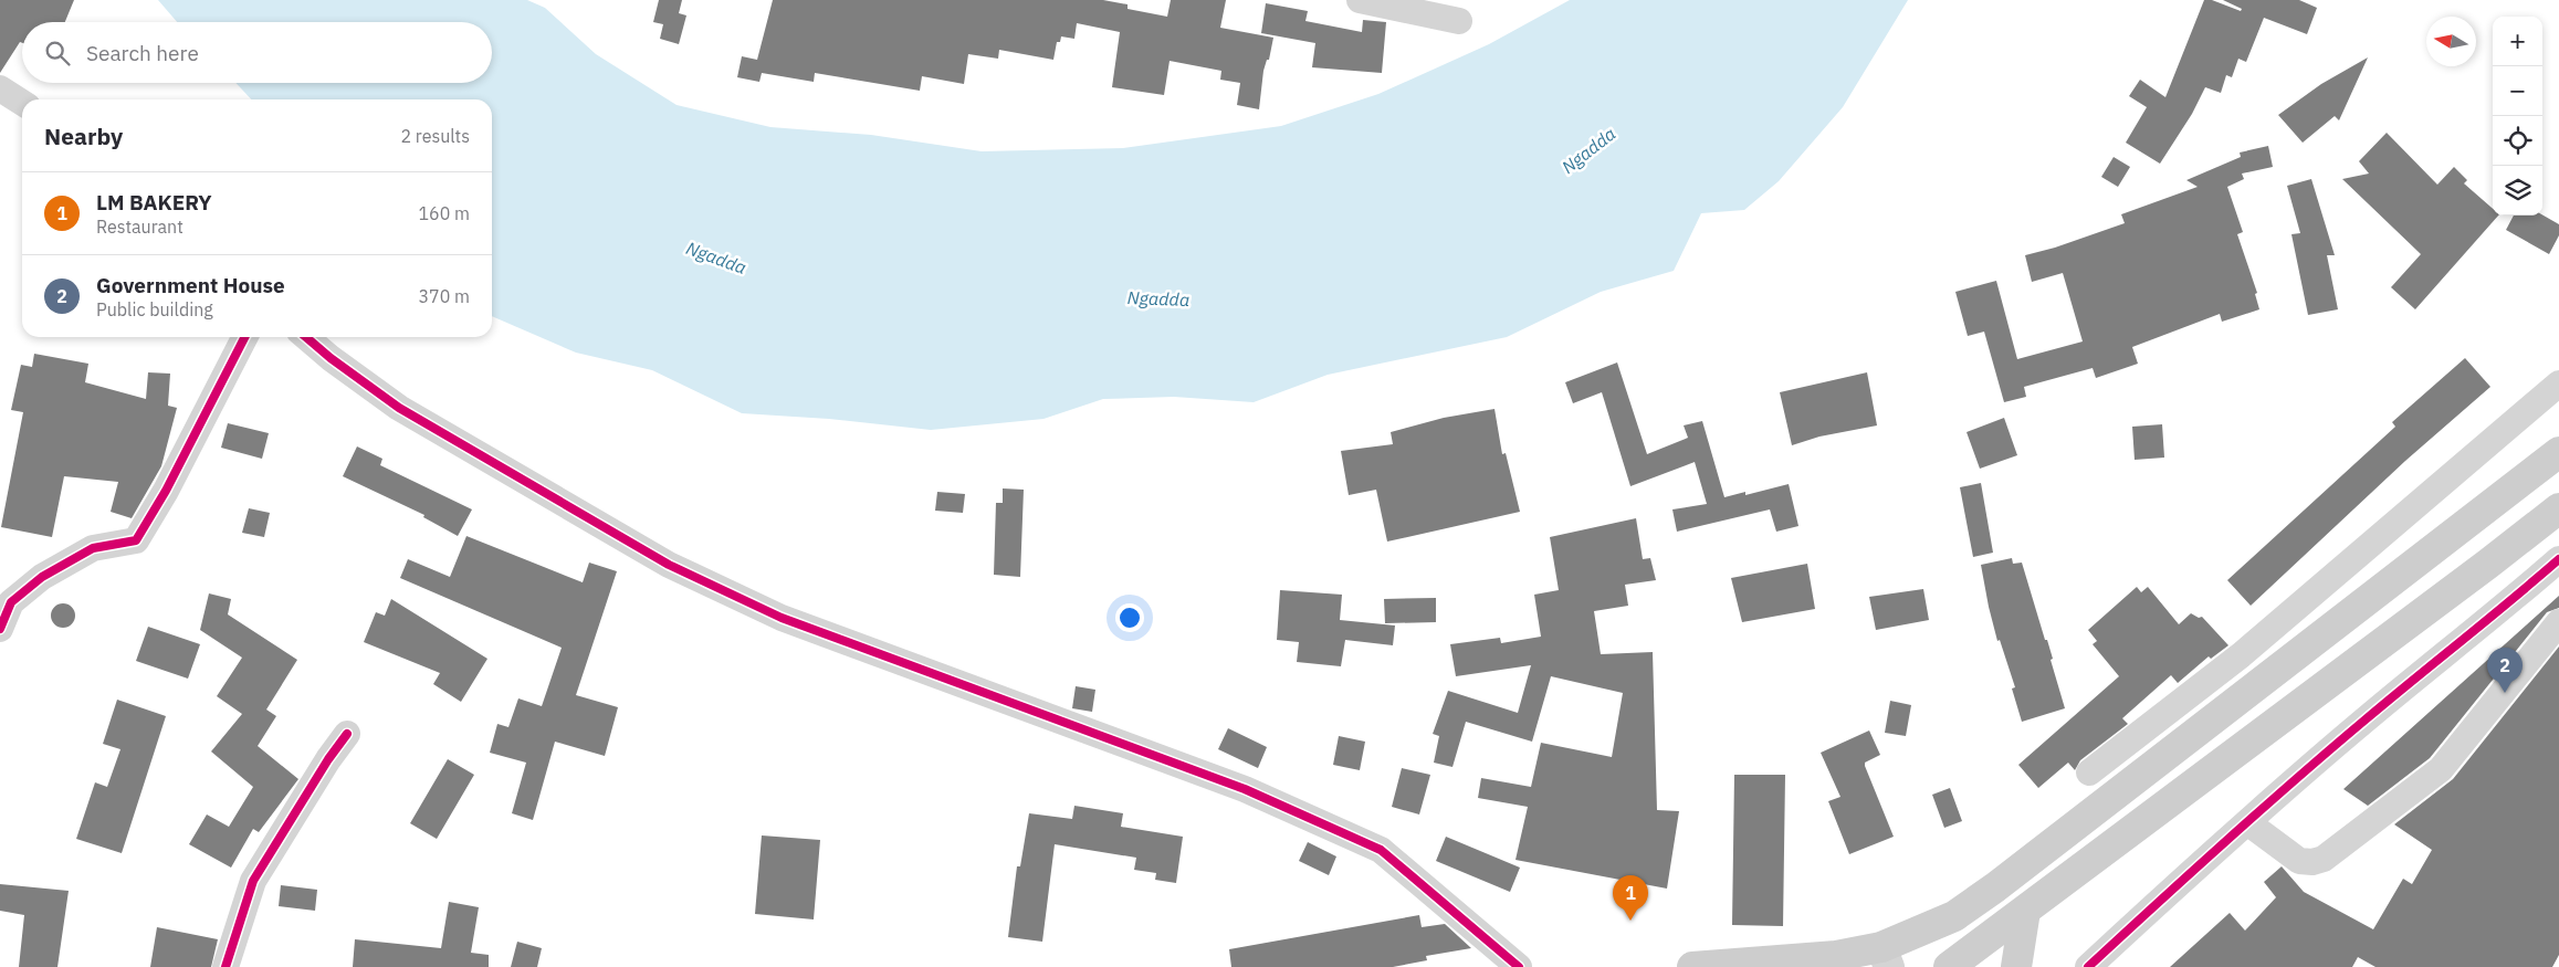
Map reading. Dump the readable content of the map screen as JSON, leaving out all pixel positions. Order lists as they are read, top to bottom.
{
  "water": ["Ngadda"],
  "north": "left",
  "page": {
    "map_buttons": ["+", "−"],
    "search": "Search here",
    "heading": ["Nearby", "2 results"],
    "list": [
      {
        "mark": "1",
        "name": "LM BAKERY",
        "note": "Restaurant",
        "value": "160 m"
      },
      {
        "mark": "2",
        "name": "Government House",
        "note": "Public building",
        "value": "370 m"
      }
    ],
    "pins": ["2", "1"]
  }
}
